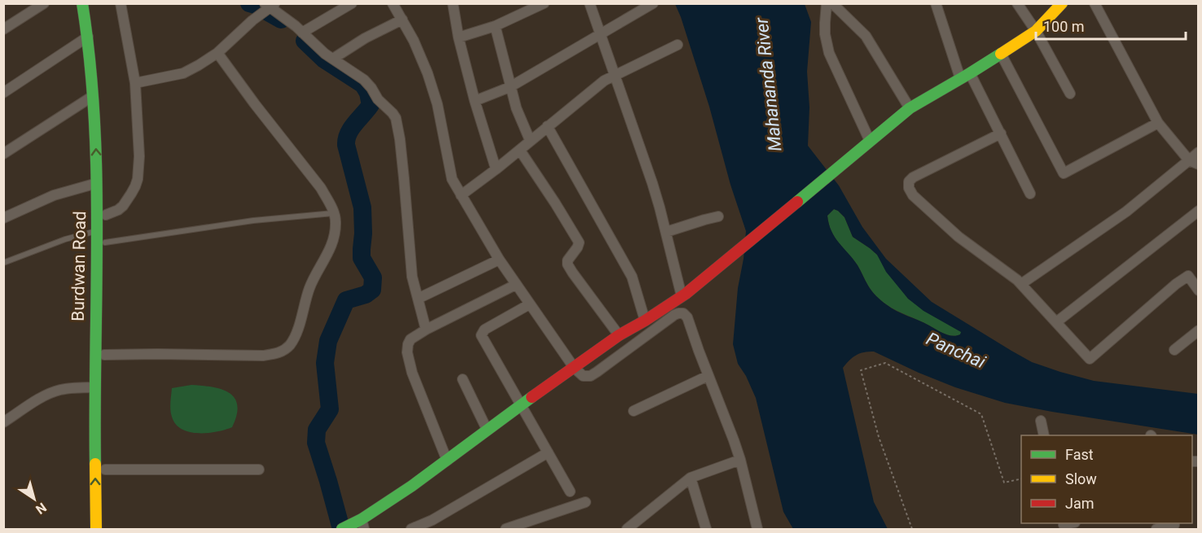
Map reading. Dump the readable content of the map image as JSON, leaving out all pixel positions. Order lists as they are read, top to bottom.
{
  "streets": {
    "main road": ["Burdwan Road"]
  },
  "water": ["Mahananda River", "Panchai"],
  "legend": ["Fast", "Slow", "Jam"],
  "scale_bar": "100 m",
  "north": "bottom right"
}
